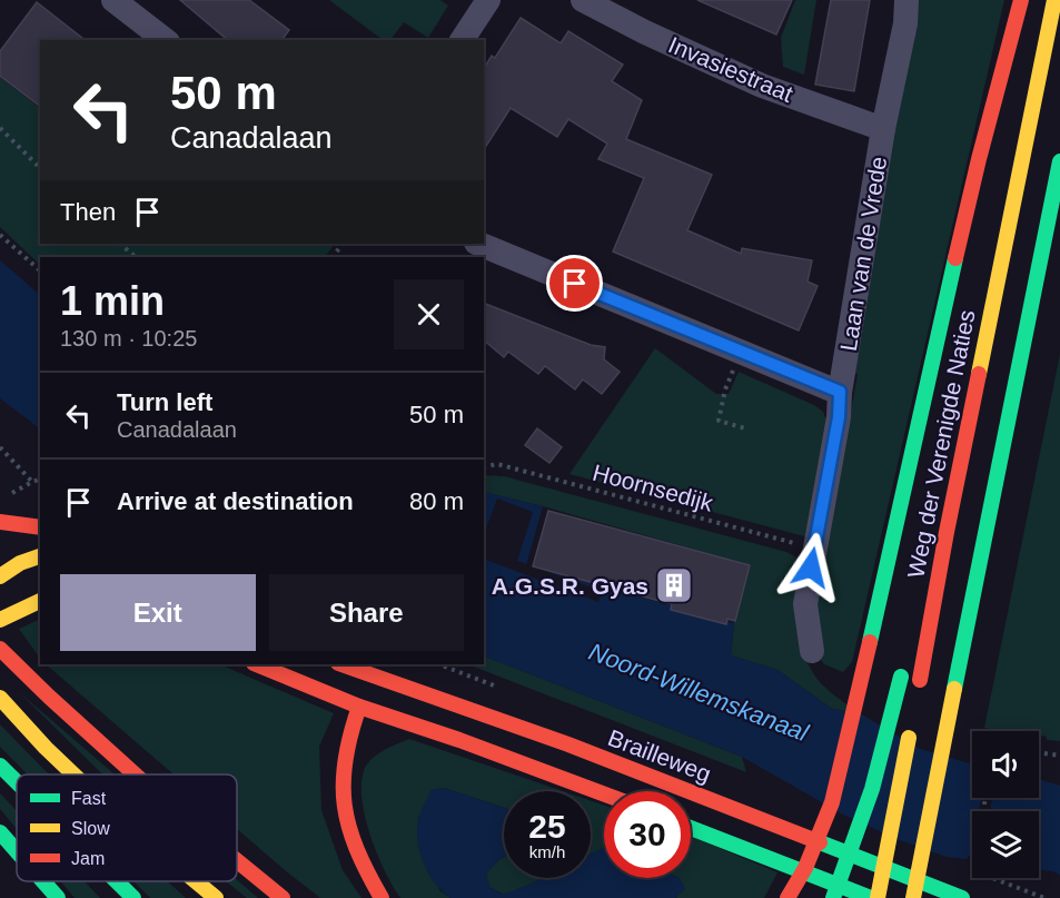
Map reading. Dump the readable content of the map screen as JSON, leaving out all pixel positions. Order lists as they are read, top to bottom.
{
  "streets": {
    "main road": ["Weg der Verenigde Naties", "Brailleweg"],
    "street": ["Invasiestraat", "Laan van de Vrede"],
    "path": ["Hoornsedijk"]
  },
  "crossings": [
    ["Invasiestraat", "Laan van de Vrede"],
    ["Laan van de Vrede", "Hoornsedijk"]
  ],
  "water": ["Noord-Willemskanaal"],
  "places": {
    "building": ["A.G.S.R. Gyas"]
  },
  "legend": ["Fast", "Slow", "Jam"],
  "page": {
    "turn": ["50 m", "Canadalaan"],
    "then": "Then",
    "heading": ["1 min", "130 m · 10:25"],
    "list": [
      {
        "name": "Turn left",
        "note": "Canadalaan",
        "value": "50 m"
      },
      {
        "name": "Arrive at destination",
        "value": "80 m"
      }
    ],
    "buttons": ["Exit", "Share"],
    "speed": "25 km/h",
    "limit": "30"
  }
}
